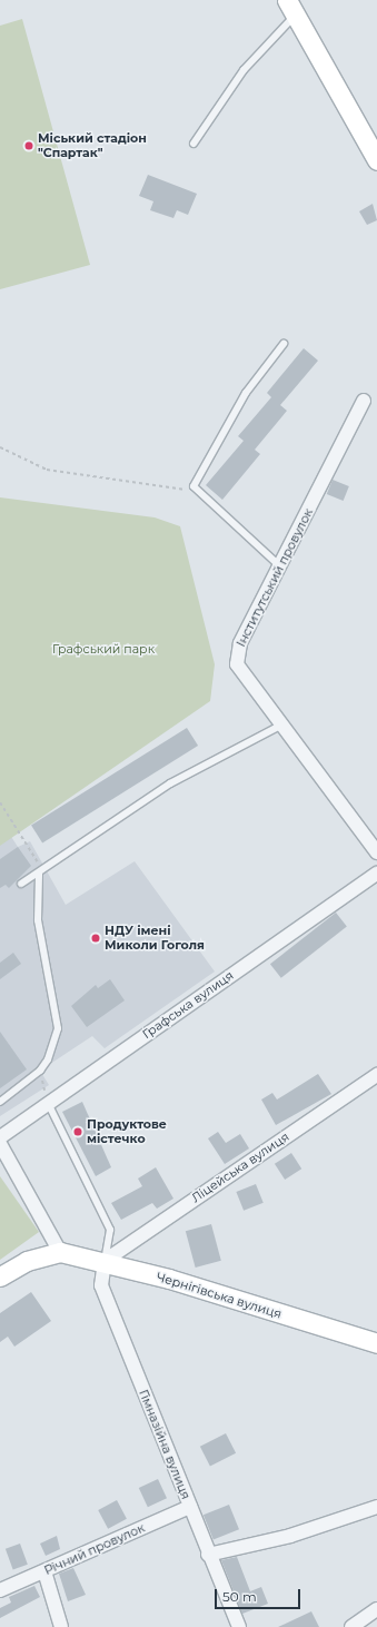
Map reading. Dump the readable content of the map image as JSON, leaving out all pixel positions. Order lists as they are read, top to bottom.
{
  "streets": {
    "street": [
      "Інститутський провулок",
      "Графська вулиця",
      "Ліцейська вулиця",
      "Чернігівська вулиця",
      "Гімназійна вулиця",
      "Річний провулок"
    ]
  },
  "crossings": [
    ["Ліцейська вулиця", "Чернігівська вулиця"],
    ["Ліцейська вулиця", "Гімназійна вулиця"],
    ["Чернігівська вулиця", "Гімназійна вулиця"],
    ["Гімназійна вулиця", "Річний провулок"]
  ],
  "parks": ["Графський парк"],
  "places": ["Міський стадіон \"Спартак\"", "НДУ імені Миколи Гоголя", "Продуктове містечко"],
  "scale_bar": "50 m"
}
